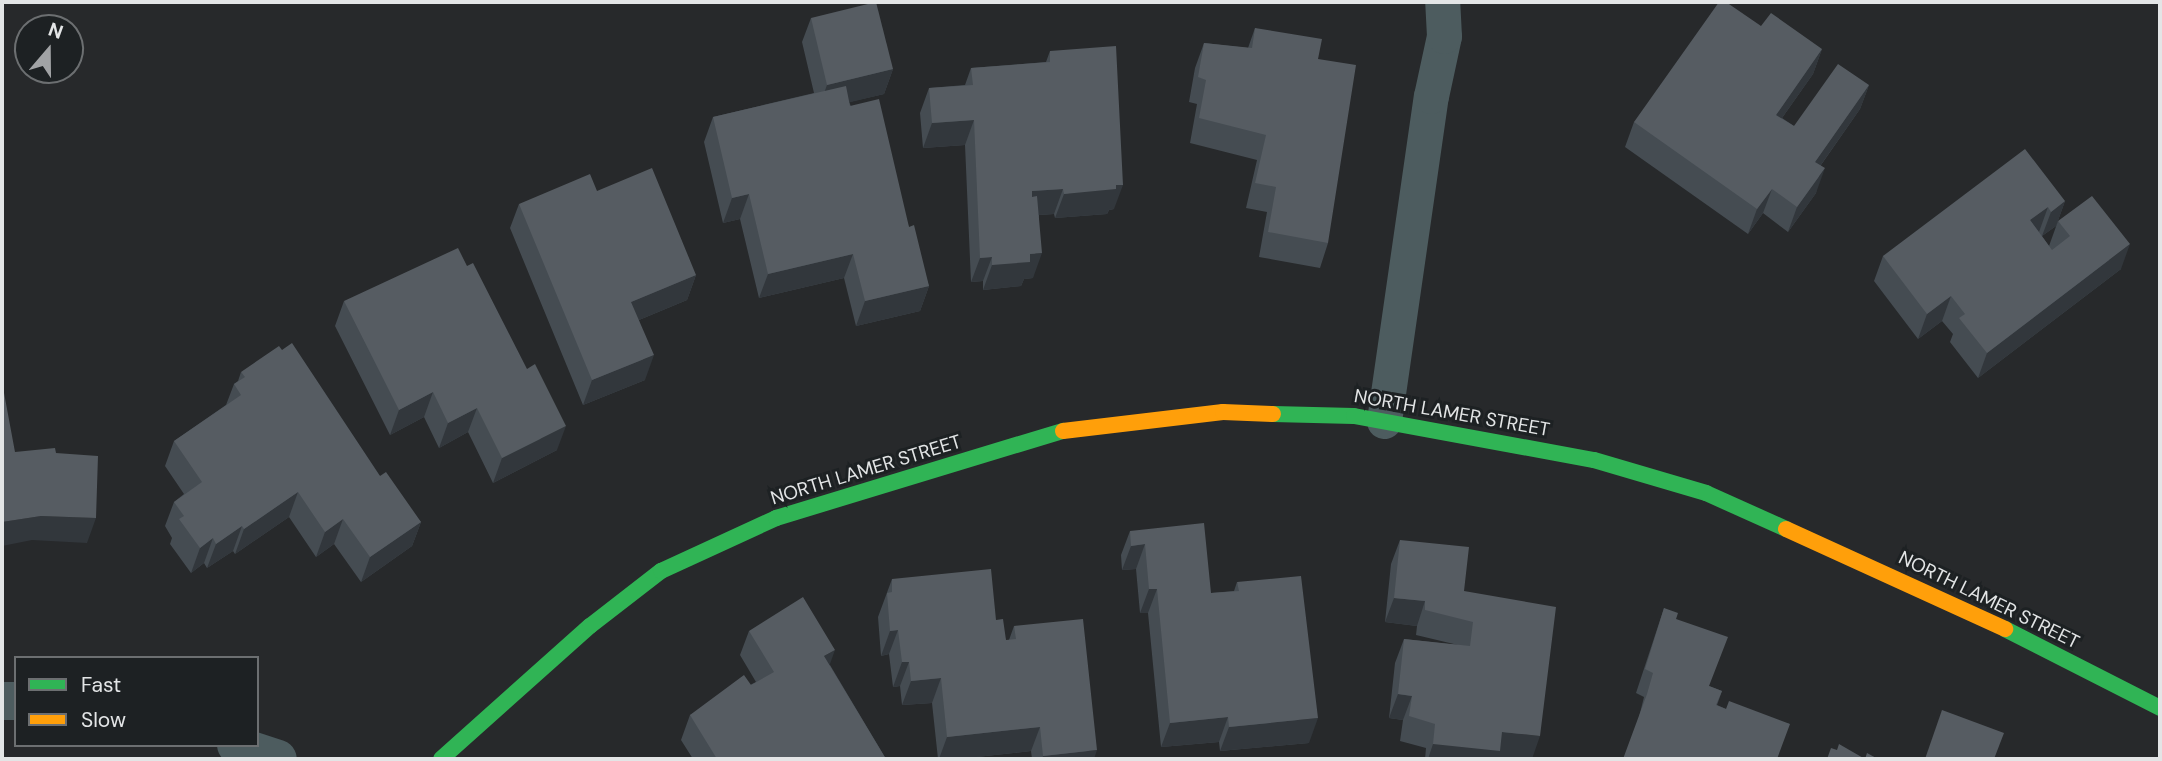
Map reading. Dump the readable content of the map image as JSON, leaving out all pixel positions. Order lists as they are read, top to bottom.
{
  "streets": {
    "street": ["NORTH LAMER STREET"]
  },
  "legend": ["Fast", "Slow"],
  "north": "top"
}
